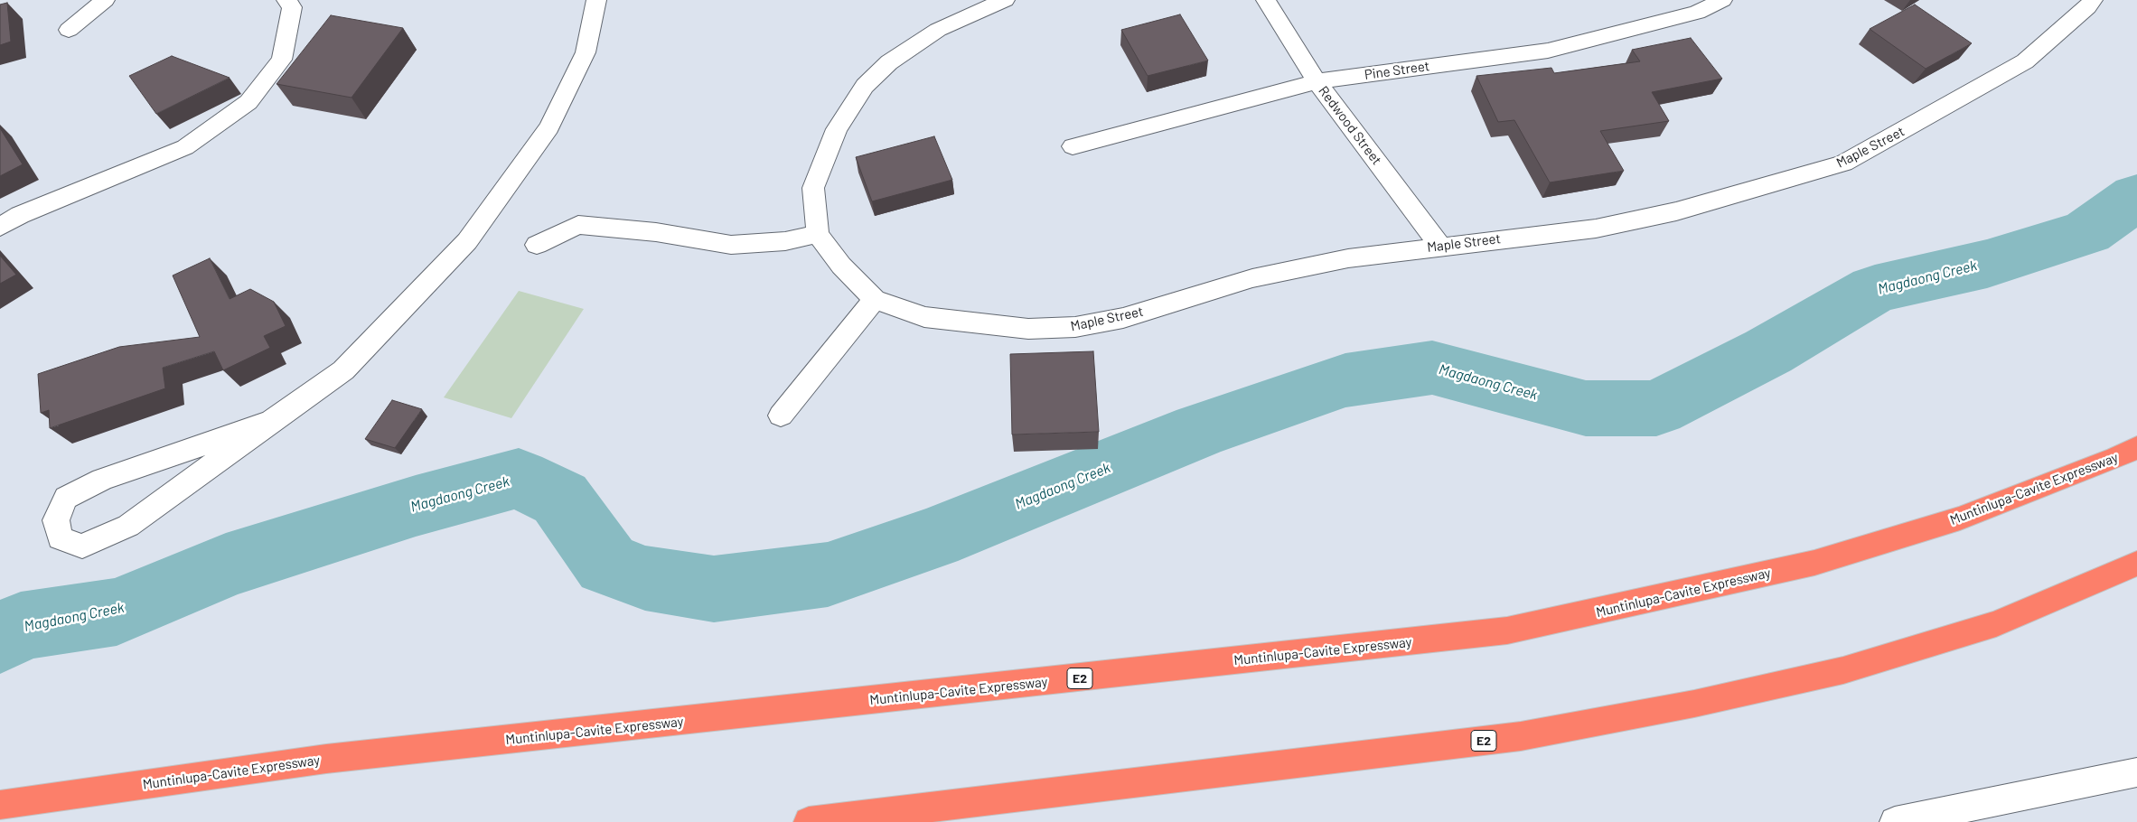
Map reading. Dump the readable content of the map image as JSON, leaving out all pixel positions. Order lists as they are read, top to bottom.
{
  "streets": {
    "highway": ["Muntinlupa-Cavite Expressway", "E2"],
    "street": ["Pine Street", "Redwood Street", "Maple Street"]
  },
  "crossings": [
    ["Pine Street", "Redwood Street"],
    ["Redwood Street", "Maple Street"]
  ],
  "water": ["Magdaong Creek"]
}
